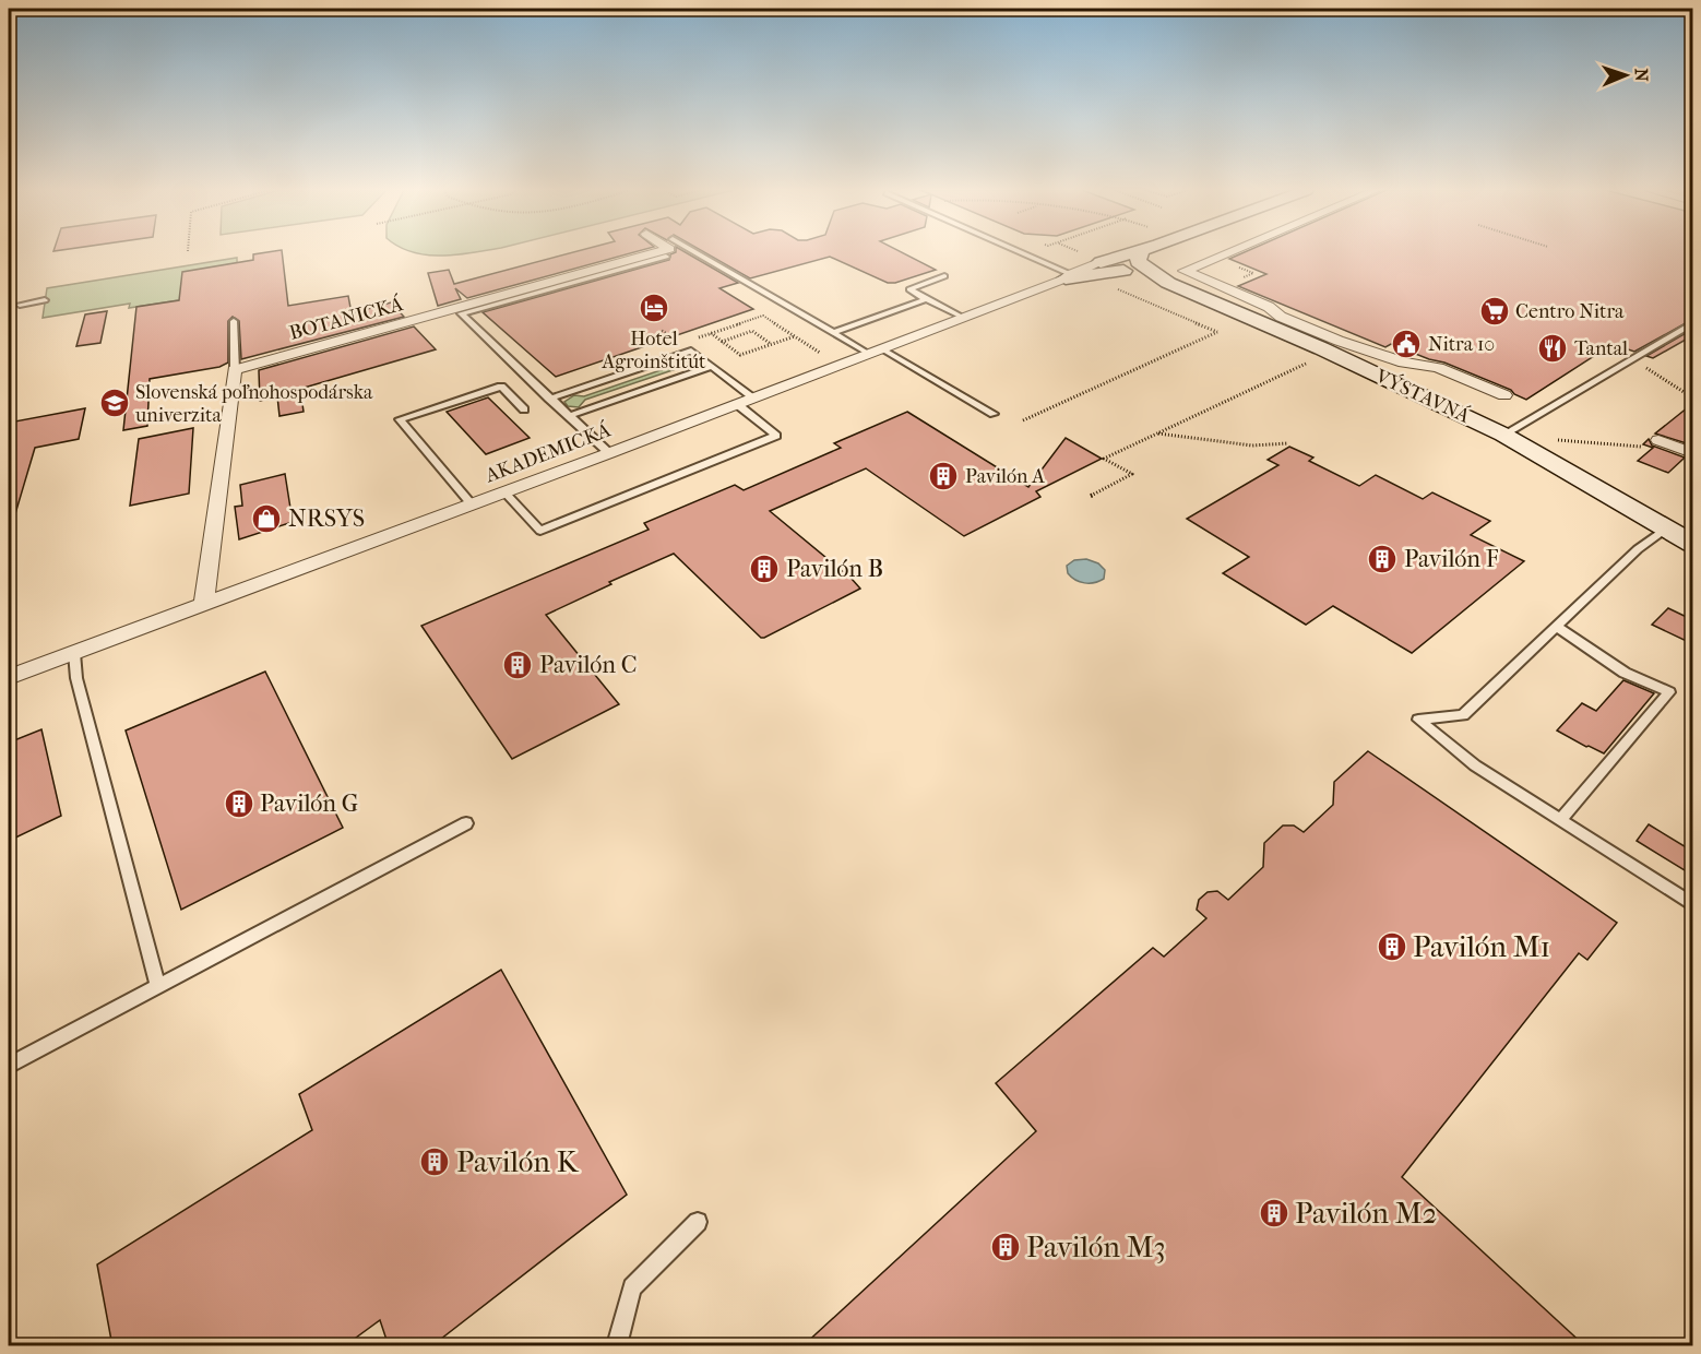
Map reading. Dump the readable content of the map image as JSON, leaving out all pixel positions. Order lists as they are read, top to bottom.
{
  "streets": {
    "street": ["BOTANICKÁ", "VÝSTAVNÁ", "AKADEMICKÁ"]
  },
  "places": {
    "hotel": ["Hotel Agroinštitút"],
    "supermarket": ["Centro Nitra"],
    "public building": ["Nitra 10"],
    "restaurant": ["Tantal"],
    "school or university": ["Slovenská poľnohospodárska univerzita"],
    "building": [
      "Pavilón A",
      "Pavilón F",
      "Pavilón B",
      "Pavilón C",
      "Pavilón G",
      "Pavilón M1",
      "Pavilón K",
      "Pavilón M2",
      "Pavilón M3"
    ],
    "shop": ["NRSYS"]
  },
  "north": "right"
}
